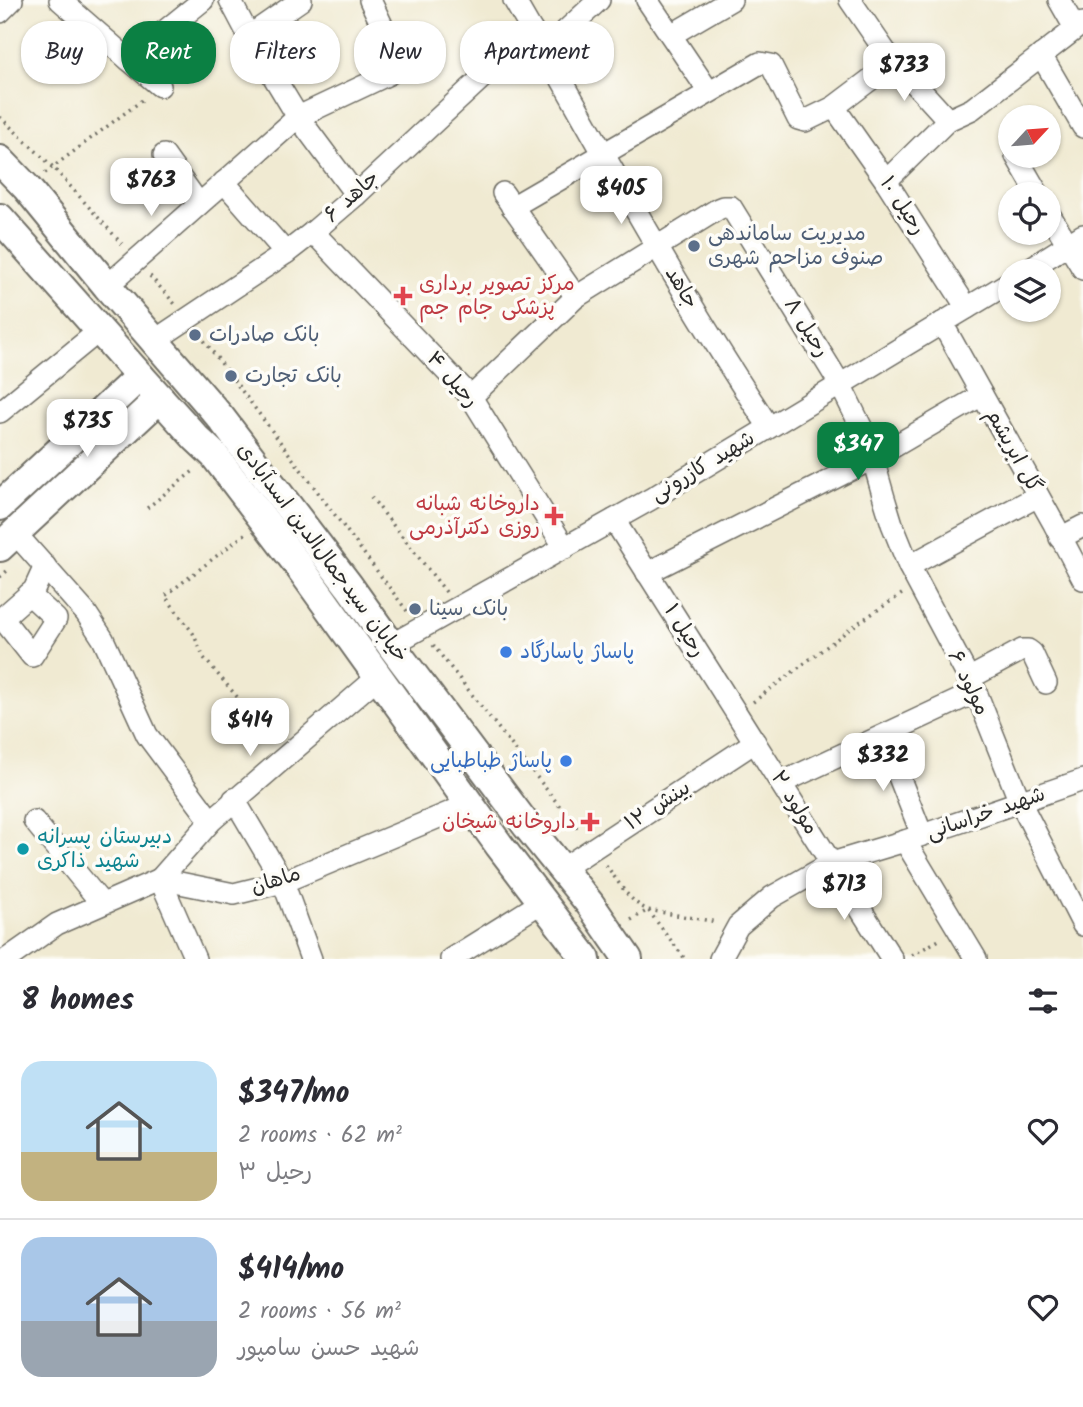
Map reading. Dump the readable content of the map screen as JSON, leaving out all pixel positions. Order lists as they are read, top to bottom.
{
  "streets": {
    "main road": ["خیابان سیدجمال‌الدین اسدآبادی"],
    "street": [
      "جاهد ۶",
      "رحیل ۱۰",
      "جاهد",
      "رحیل ۸",
      "رحیل ۴",
      "گل ابریشم",
      "شهید کازرونی",
      "رحیل ۱",
      "مولود ۶",
      "مولود ۲",
      "بینش ۱۲",
      "شهید خراسانی",
      "ماهان"
    ]
  },
  "crossings": [
    ["جاهد ۶", "رحیل ۴"],
    ["جاهد ۶", "خیابان سیدجمال‌الدین اسدآبادی"],
    ["رحیل ۱۰", "شهید کازرونی"],
    ["جاهد", "رحیل ۸"],
    ["جاهد", "شهید کازرونی"],
    ["رحیل ۸", "شهید کازرونی"],
    ["رحیل ۸", "مولود ۶"],
    ["رحیل ۴", "شهید کازرونی"],
    ["گل ابریشم", "شهید کازرونی"],
    ["شهید کازرونی", "خیابان سیدجمال‌الدین اسدآبادی"],
    ["شهید کازرونی", "رحیل ۱"],
    ["شهید کازرونی", "مولود ۶"],
    ["خیابان سیدجمال‌الدین اسدآبادی", "بینش ۱۲"],
    ["خیابان سیدجمال‌الدین اسدآبادی", "ماهان"],
    ["رحیل ۱", "مولود ۲"],
    ["رحیل ۱", "بینش ۱۲"],
    ["مولود ۶", "شهید خراسانی"],
    ["مولود ۲", "بینش ۱۲"],
    ["مولود ۲", "شهید خراسانی"]
  ],
  "places": {
    "other": [
      "مدیریت ساماندهی صنوف مزاحم شهری",
      "بانک صادرات",
      "بانک تجارت",
      "بانک سینا",
      "پاساژ پاسارگاد",
      "پاساژ طباطبایی",
      "دبیرستان پسرانه شهید ذاکری"
    ],
    "health": ["مرکز تصویر برداری پزشکی جام جم", "داروخانه شبانه روزی دکترآذرمی", "داروخانه شیخان"]
  },
  "north": "top right",
  "page": {
    "chip": [
      "Buy",
      "Rent",
      "Filters",
      "New",
      "Apartment"
    ],
    "price": [
      "$733",
      "$763",
      "$405",
      "$735",
      "$347",
      "$414",
      "$332",
      "$713"
    ],
    "heading": "8 homes",
    "list": [
      {
        "name": "$347/mo",
        "note": "2 rooms · 62 m² · رحیل ۳"
      },
      {
        "name": "$414/mo",
        "note": "2 rooms · 56 m² · شهید حسن سامپور"
      }
    ]
  }
}
